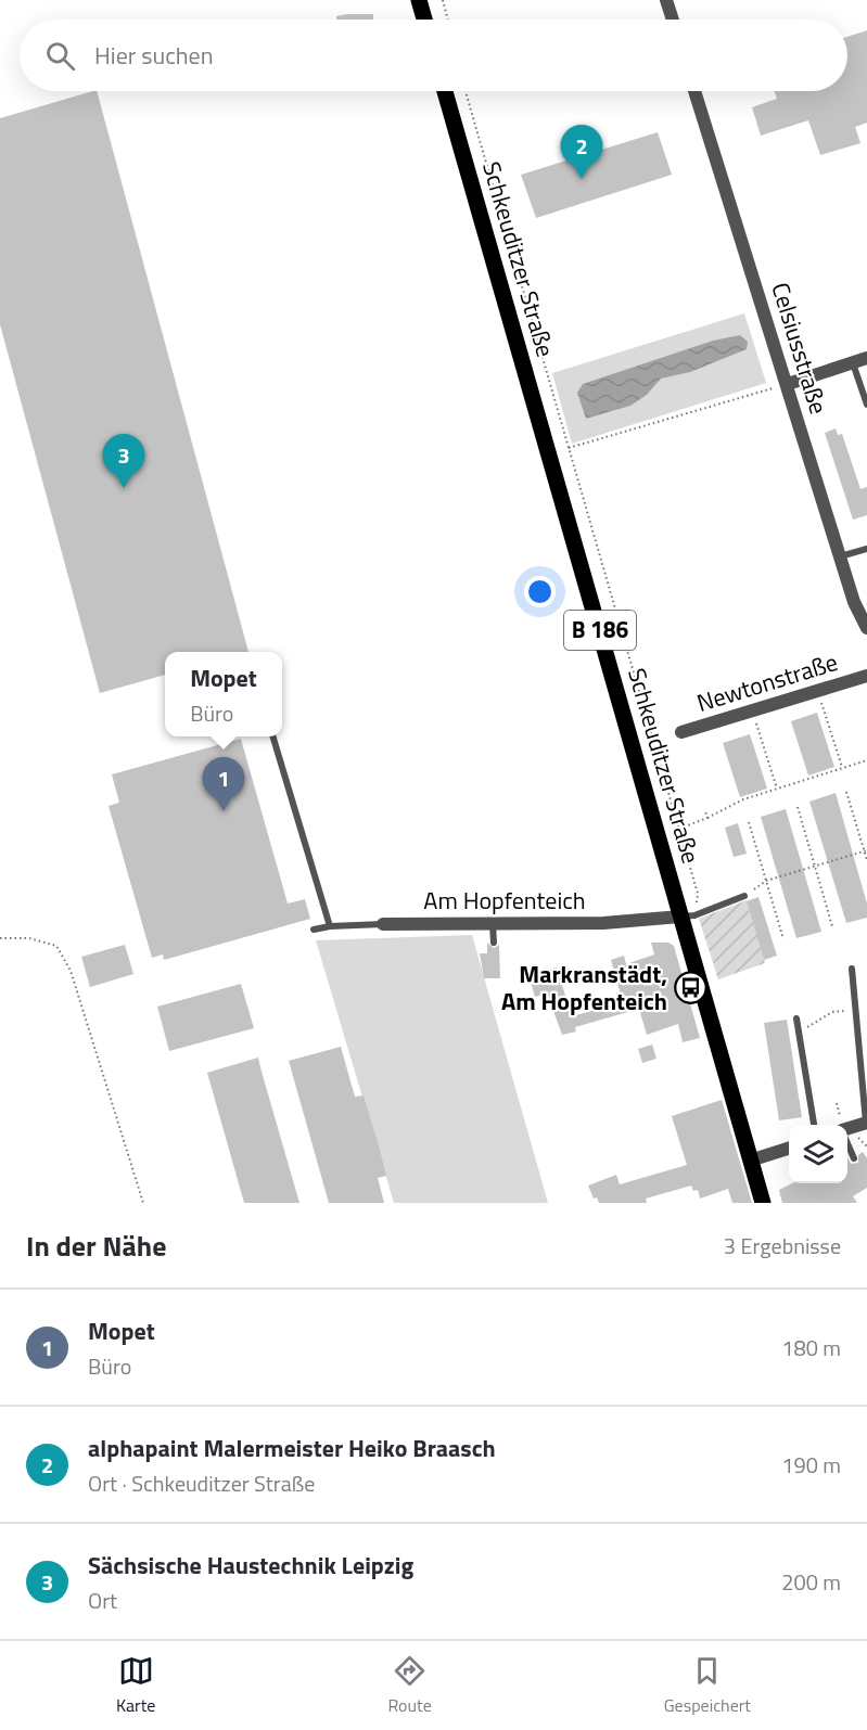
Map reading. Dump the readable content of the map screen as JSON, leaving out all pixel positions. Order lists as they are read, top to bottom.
{
  "streets": {
    "main road": ["Schkeuditzer Straße", "B 186"],
    "street": ["Celsiusstraße", "Newtonstraße", "Am Hopfenteich"]
  },
  "crossings": [
    ["Schkeuditzer Straße", "Am Hopfenteich"]
  ],
  "places": {
    "bus stop": ["Markranstädt, Am Hopfenteich"]
  },
  "page": {
    "search": "Hier suchen",
    "pins": ["2", "3", "1"],
    "popup": ["Mopet", "Büro"],
    "heading": ["In der Nähe", "3 Ergebnisse"],
    "list": [
      {
        "mark": "1",
        "name": "Mopet",
        "note": "Büro",
        "value": "180 m"
      },
      {
        "mark": "2",
        "name": "alphapaint Malermeister Heiko Braasch",
        "note": "Ort · Schkeuditzer Straße",
        "value": "190 m"
      },
      {
        "mark": "3",
        "name": "Sächsische Haustechnik Leipzig",
        "note": "Ort",
        "value": "200 m"
      }
    ],
    "nav": ["Karte", "Route", "Gespeichert"]
  }
}
